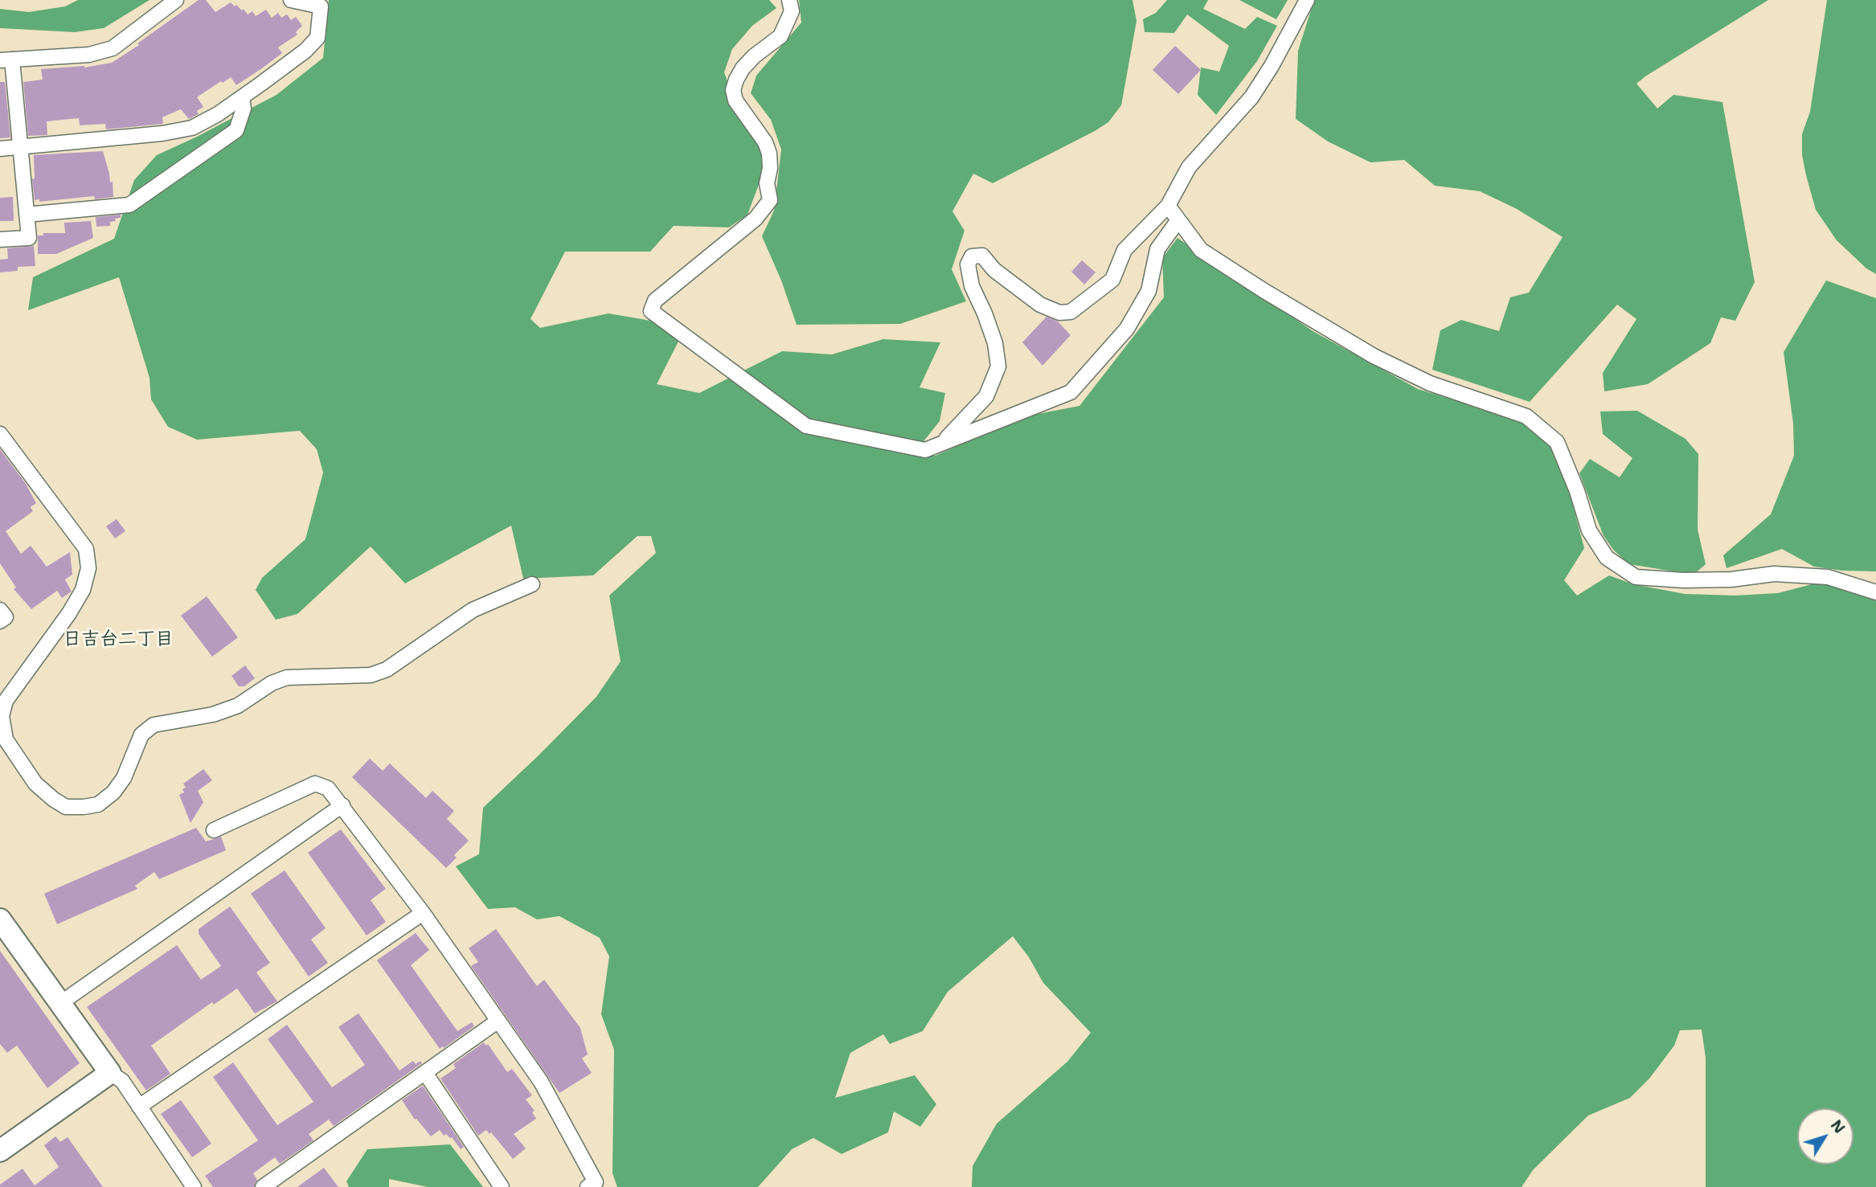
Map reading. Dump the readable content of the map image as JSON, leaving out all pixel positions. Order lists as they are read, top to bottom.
{
  "districts": ["日吉台二丁目"],
  "north": "top right"
}
